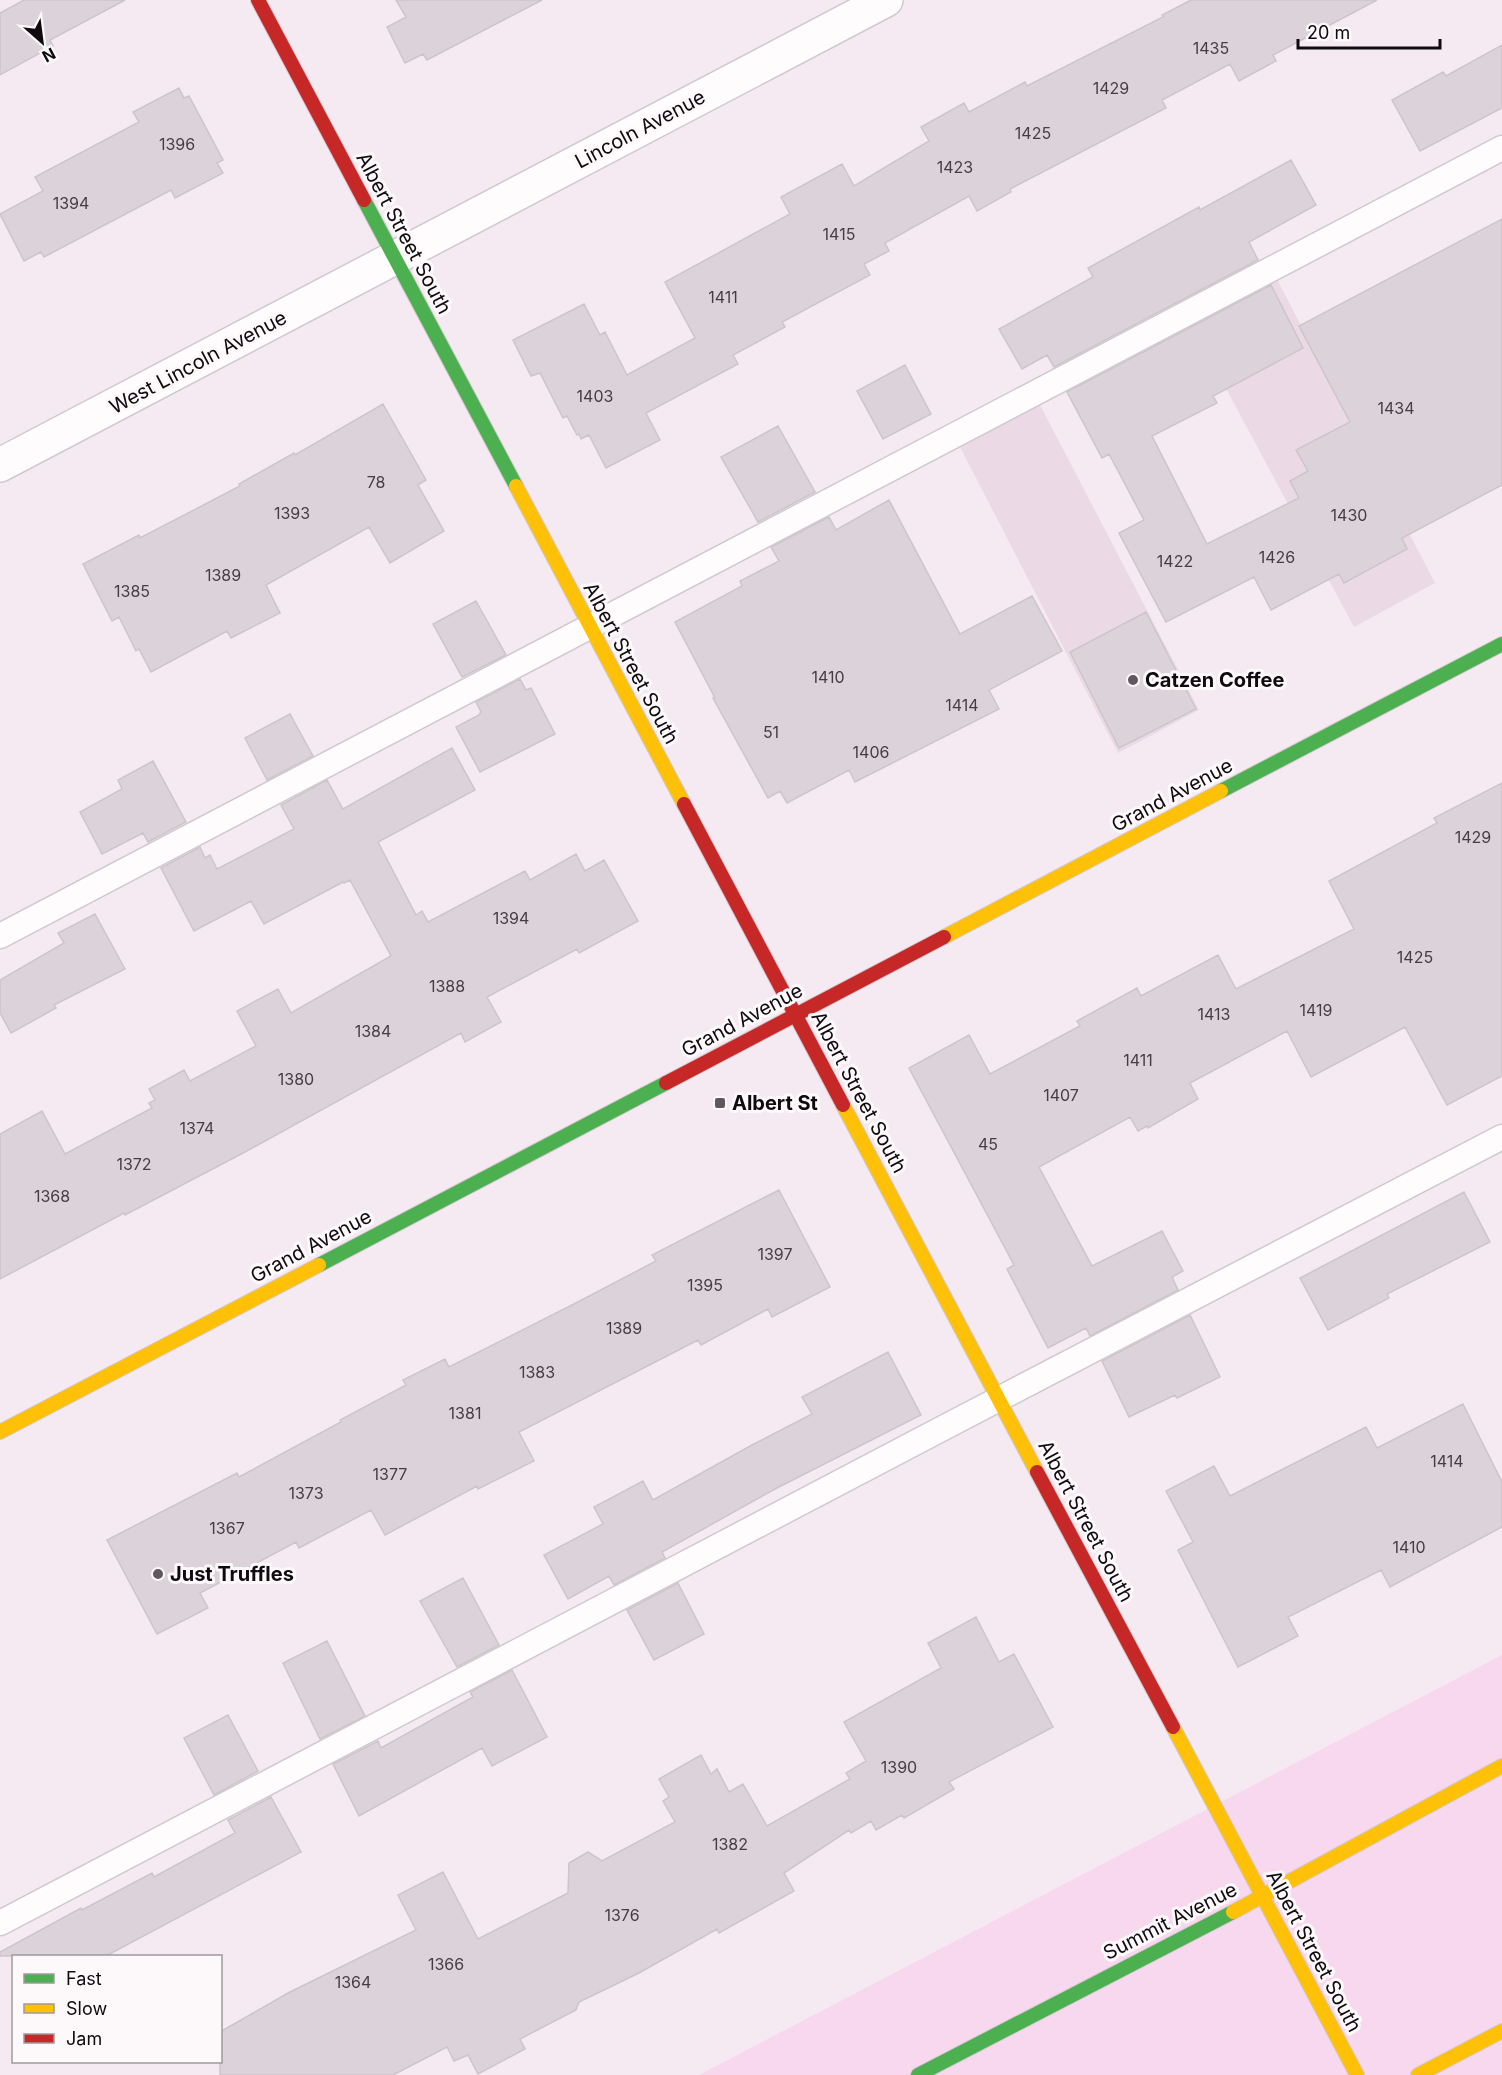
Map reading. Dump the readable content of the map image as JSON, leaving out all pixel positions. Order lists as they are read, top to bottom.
{
  "streets": {
    "street": [
      "Lincoln Avenue",
      "Albert Street South",
      "West Lincoln Avenue",
      "Grand Avenue",
      "Summit Avenue"
    ]
  },
  "crossings": [
    ["Lincoln Avenue", "Albert Street South"],
    ["Lincoln Avenue", "West Lincoln Avenue"],
    ["Albert Street South", "West Lincoln Avenue"],
    ["Albert Street South", "Grand Avenue"],
    ["Albert Street South", "Summit Avenue"]
  ],
  "places": {
    "other": ["Catzen Coffee", "Just Truffles"],
    "transit": ["Albert St"]
  },
  "house_numbers": [
    "1435",
    "1429",
    "1425",
    "1396",
    "1423",
    "1394",
    "1415",
    "1411",
    "1403",
    "1434",
    "78",
    "1393",
    "1430",
    "1426",
    "1422",
    "1389",
    "1385",
    "1410",
    "1414",
    "51",
    "1406",
    "1429",
    "1394",
    "1425",
    "1388",
    "1419",
    "1413",
    "1384",
    "1411",
    "1380",
    "1407",
    "1374",
    "45",
    "1372",
    "1368",
    "1397",
    "1395",
    "1389",
    "1383",
    "1381",
    "1414",
    "1377",
    "1373",
    "1367",
    "1410",
    "1390",
    "1382",
    "1376",
    "1366",
    "1364"
  ],
  "legend": ["Fast", "Slow", "Jam"],
  "scale_bar": "20 m",
  "north": "bottom right"
}
